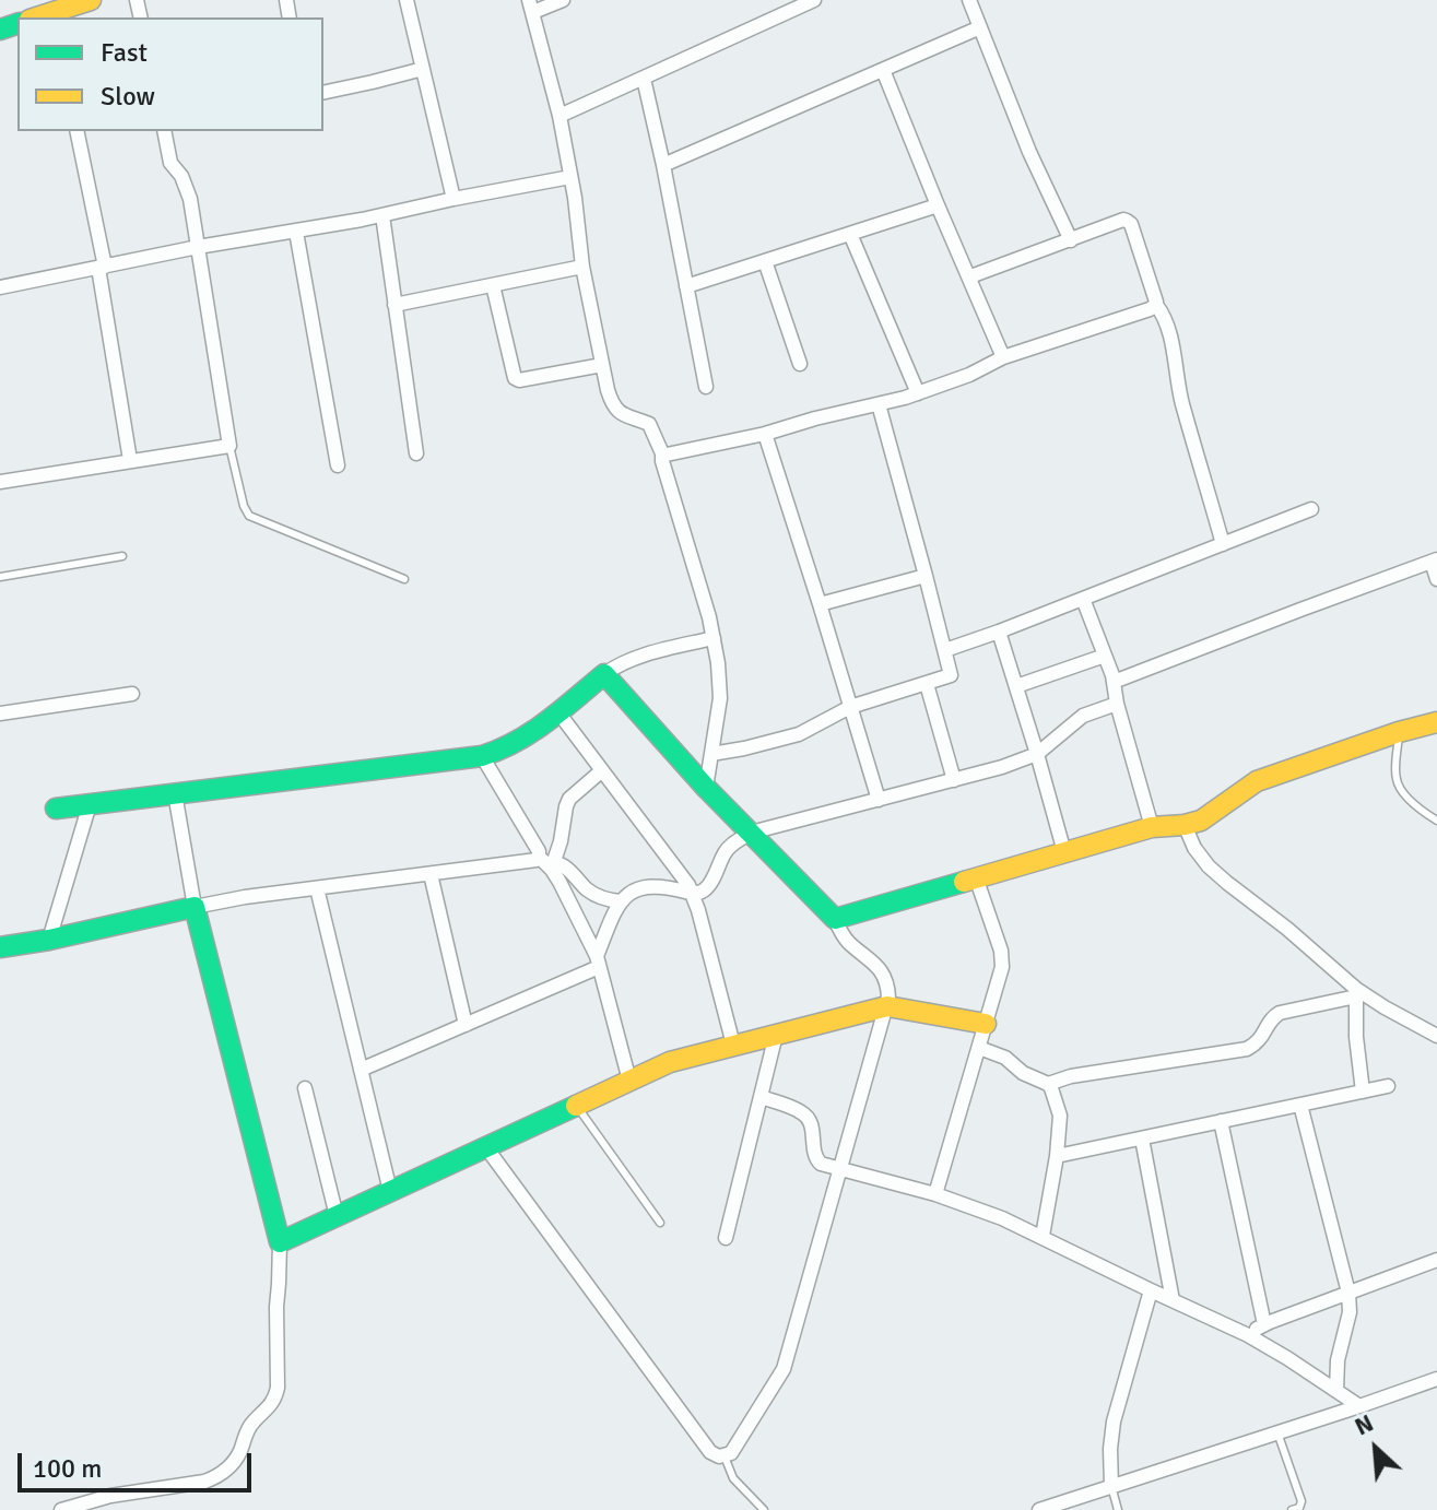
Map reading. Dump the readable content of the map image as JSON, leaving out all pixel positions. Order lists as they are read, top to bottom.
{
  "legend": ["Fast", "Slow"],
  "scale_bar": "100 m",
  "north": "top left"
}
